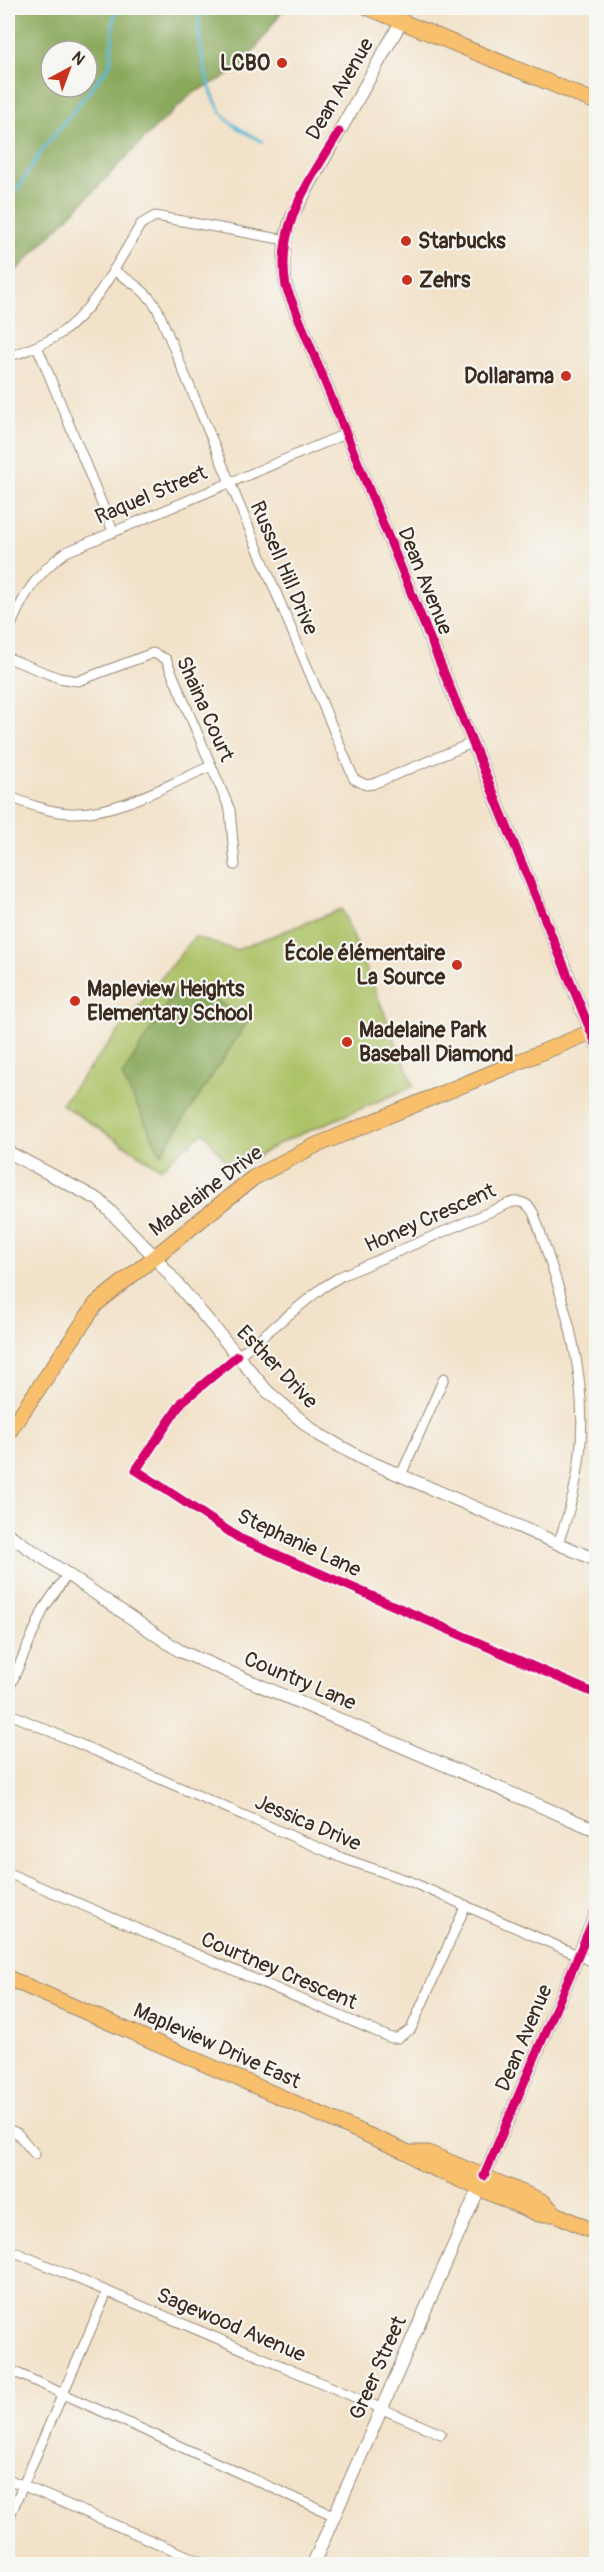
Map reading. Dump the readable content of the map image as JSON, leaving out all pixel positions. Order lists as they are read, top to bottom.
{
  "streets": {
    "main road": ["Madelaine Drive", "Mapleview Drive East"],
    "street": [
      "Dean Avenue",
      "Raquel Street",
      "Russell Hill Drive",
      "Shaina Court",
      "Honey Crescent",
      "Esther Drive",
      "Stephanie Lane",
      "Country Lane",
      "Jessica Drive",
      "Courtney Crescent",
      "Sagewood Avenue",
      "Greer Street"
    ]
  },
  "crossings": [
    ["Dean Avenue", "Raquel Street"],
    ["Dean Avenue", "Russell Hill Drive"],
    ["Dean Avenue", "Madelaine Drive"],
    ["Dean Avenue", "Jessica Drive"],
    ["Dean Avenue", "Mapleview Drive East"],
    ["Dean Avenue", "Greer Street"],
    ["Raquel Street", "Russell Hill Drive"],
    ["Madelaine Drive", "Esther Drive"],
    ["Honey Crescent", "Esther Drive"],
    ["Honey Crescent", "Stephanie Lane"],
    ["Esther Drive", "Stephanie Lane"],
    ["Jessica Drive", "Courtney Crescent"],
    ["Mapleview Drive East", "Greer Street"],
    ["Sagewood Avenue", "Greer Street"]
  ],
  "places": [
    "LCBO",
    "Starbucks",
    "Zehrs",
    "Dollarama",
    "École élémentaire La Source",
    "Mapleview Heights Elementary School",
    "Madelaine Park Baseball Diamond"
  ],
  "north": "top right"
}
